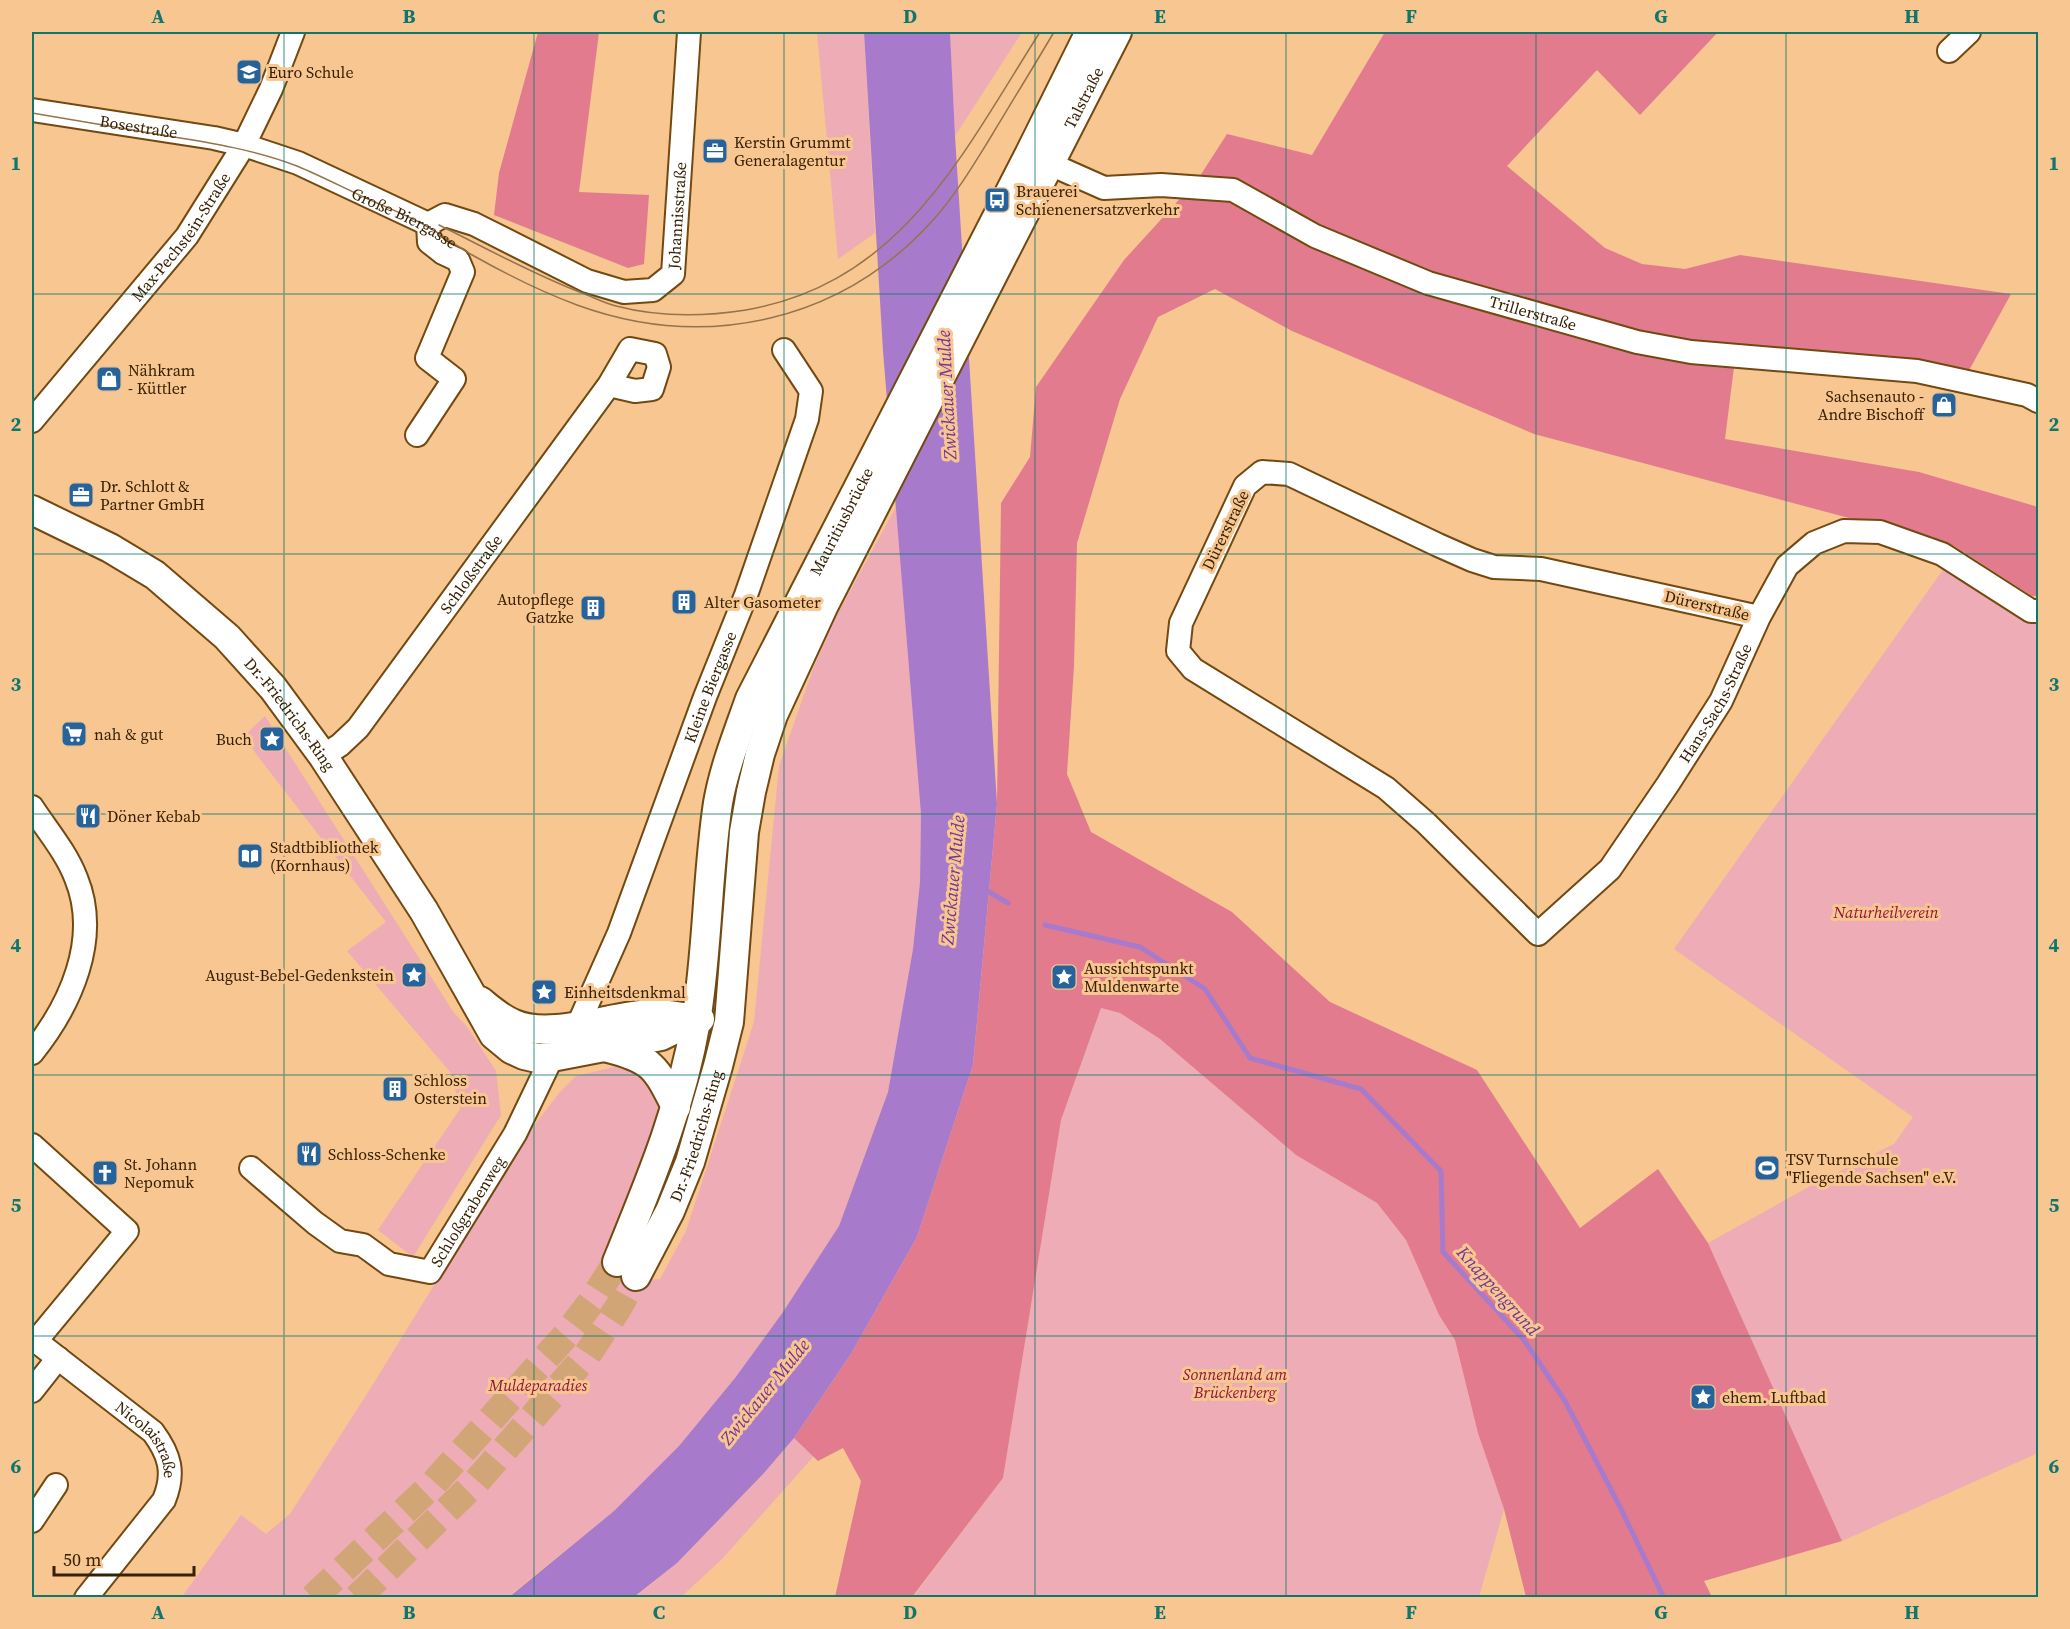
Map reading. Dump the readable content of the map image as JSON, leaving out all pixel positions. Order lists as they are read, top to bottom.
{
  "streets": {
    "main road": ["Talstraße", "Mauritiusbrücke", "Dr.-Friedrichs-Ring"],
    "street": [
      "Bosestraße",
      "Johannisstraße",
      "Große Biergasse",
      "Max-Pechstein-Straße",
      "Trillerstraße",
      "Dürerstraße",
      "Schloßstraße",
      "Kleine Biergasse",
      "Hans-Sachs-Straße",
      "Schloßgrabenweg",
      "Nicolaistraße"
    ]
  },
  "crossings": [
    ["Talstraße", "Trillerstraße"],
    ["Talstraße", "Mauritiusbrücke"],
    ["Bosestraße", "Große Biergasse"],
    ["Bosestraße", "Max-Pechstein-Straße"],
    ["Johannisstraße", "Große Biergasse"],
    ["Große Biergasse", "Max-Pechstein-Straße"],
    ["Trillerstraße", "Mauritiusbrücke"],
    ["Mauritiusbrücke", "Dr.-Friedrichs-Ring"],
    ["Dürerstraße", "Hans-Sachs-Straße"],
    ["Schloßstraße", "Dr.-Friedrichs-Ring"],
    ["Kleine Biergasse", "Dr.-Friedrichs-Ring"],
    ["Dr.-Friedrichs-Ring", "Schloßgrabenweg"]
  ],
  "water": ["Zwickauer Mulde", "Knappengrund"],
  "parks": ["Naturheilverein", "Sonnenland am Brückenberg", "Muldeparadies"],
  "places": {
    "school or university": ["Euro Schule"],
    "office": ["Kerstin Grummt Generalagentur", "Dr. Schlott & Partner GmbH"],
    "bus stop": ["Brauerei Schienenersatzverkehr"],
    "shop": ["Nähkram - Küttler", "Sachsenauto - Andre Bischoff"],
    "building": ["Alter Gasometer", "Autopflege Gatzke", "Schloss Osterstein"],
    "supermarket": ["nah & gut"],
    "place": [
      "Buch",
      "August-Bebel-Gedenkstein",
      "Aussichtspunkt Muldenwarte",
      "Einheitsdenkmal",
      "ehem. Luftbad"
    ],
    "restaurant": ["Döner Kebab", "Schloss-Schenke"],
    "library": ["Stadtbibliothek (Kornhaus)"],
    "sports": ["TSV Turnschule \"Fliegende Sachsen\" e.V."],
    "church": ["St. Johann Nepomuk"]
  },
  "scale_bar": "50 m",
  "grid": {
    "columns": [
      "A",
      "B",
      "C",
      "D",
      "E",
      "F",
      "G",
      "H"
    ],
    "rows": [
      "1",
      "2",
      "3",
      "4",
      "5",
      "6"
    ]
  }
}
